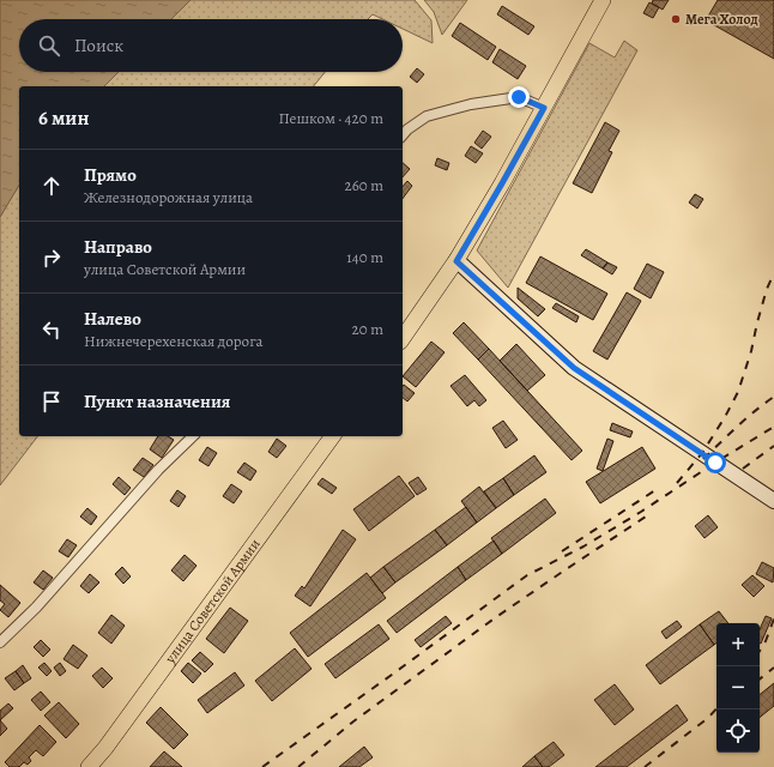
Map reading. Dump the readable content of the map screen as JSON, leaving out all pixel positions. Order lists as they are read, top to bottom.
{
  "streets": {
    "main road": ["улица Советской Армии"]
  },
  "places": ["Мега Холод"],
  "page": {
    "search": "Поиск",
    "heading": ["6 мин", "Пешком · 420 m"],
    "list": [
      ["Прямо", "Железнодорожная улица", "260 m"],
      ["Направо", "улица Советской Армии", "140 m"],
      ["Налево", "Нижнечерехенская дорога", "20 m"],
      "Пункт назначения"
    ],
    "map_buttons": ["+", "−"]
  }
}
